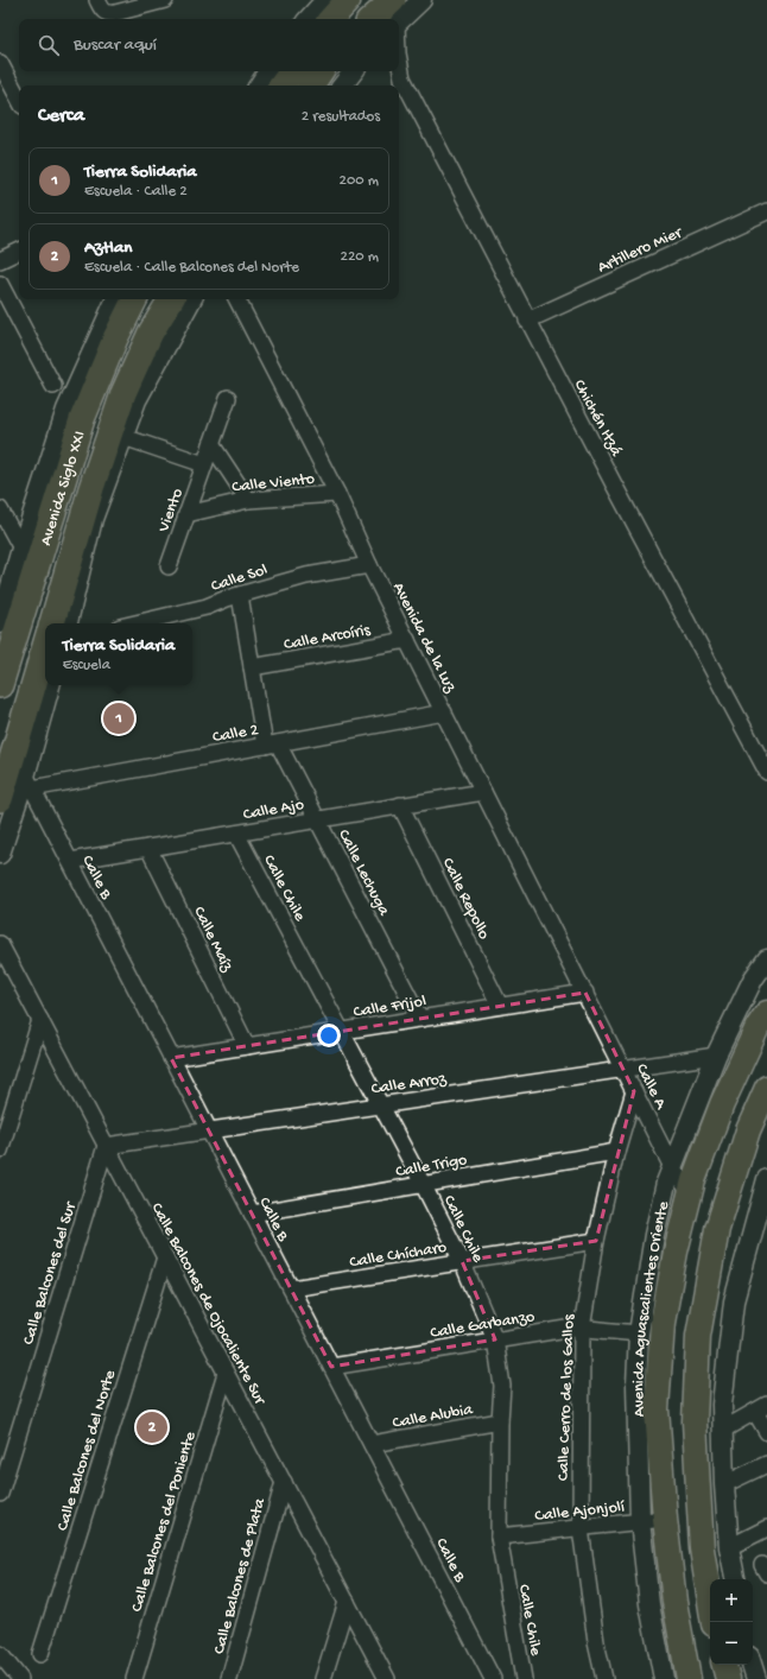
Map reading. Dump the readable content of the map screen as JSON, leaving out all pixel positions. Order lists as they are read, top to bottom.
{
  "streets": {
    "highway": ["Avenida Siglo XXI"],
    "main road": ["Avenida Aguascalientes Oriente"],
    "street": [
      "Artillero Mier",
      "Chichén Itzá",
      "Calle Viento",
      "Viento",
      "Calle Sol",
      "Calle Arcoíris",
      "Avenida de la Luz",
      "Calle 2",
      "Calle Ajo",
      "Calle Lechuga",
      "Calle B",
      "Calle Chile",
      "Calle Repollo",
      "Calle Maíz",
      "Calle Frijol",
      "Calle Arroz",
      "Calle A",
      "Calle Trigo",
      "Calle Chícharo",
      "Calle Balcones del Sur",
      "Calle Balcones de Ojocaliente Sur",
      "Calle Garbanzo",
      "Calle Cerro de los Gallos",
      "Calle Alubia",
      "Calle Balcones del Norte",
      "Calle Ajonjolí",
      "Calle Balcones del Poniente",
      "Calle Balcones de Plata"
    ]
  },
  "crossings": [
    ["Artillero Mier", "Chichén Itzá"],
    ["Calle Viento", "Viento"],
    ["Calle Viento", "Avenida de la Luz"],
    ["Calle Sol", "Avenida de la Luz"],
    ["Calle Sol", "Calle Lechuga"],
    ["Calle Arcoíris", "Avenida de la Luz"],
    ["Calle Arcoíris", "Calle Lechuga"],
    ["Avenida de la Luz", "Calle 2"],
    ["Avenida de la Luz", "Calle Ajo"],
    ["Avenida de la Luz", "Calle Frijol"],
    ["Avenida de la Luz", "Calle A"],
    ["Calle 2", "Calle Lechuga"],
    ["Calle 2", "Calle B"],
    ["Calle Ajo", "Calle Lechuga"],
    ["Calle Ajo", "Calle B"],
    ["Calle Ajo", "Calle Chile"],
    ["Calle Ajo", "Calle Repollo"],
    ["Calle Ajo", "Calle Maíz"],
    ["Calle Lechuga", "Calle Frijol"],
    ["Calle B", "Calle Frijol"],
    ["Calle B", "Calle Arroz"],
    ["Calle B", "Calle Trigo"],
    ["Calle B", "Calle Chícharo"],
    ["Calle B", "Calle Garbanzo"],
    ["Calle B", "Calle Alubia"],
    ["Calle Chile", "Calle Frijol"],
    ["Calle Chile", "Calle Arroz"],
    ["Calle Chile", "Calle Trigo"],
    ["Calle Chile", "Calle Chícharo"],
    ["Calle Chile", "Calle Garbanzo"],
    ["Calle Chile", "Calle Alubia"],
    ["Calle Chile", "Calle Ajonjolí"],
    ["Calle Repollo", "Calle Frijol"],
    ["Calle Maíz", "Calle Frijol"],
    ["Calle Frijol", "Calle A"],
    ["Calle Arroz", "Calle A"],
    ["Calle Arroz", "Calle Balcones del Sur"],
    ["Calle Arroz", "Calle Balcones de Ojocaliente Sur"],
    ["Calle Arroz", "Avenida Aguascalientes Oriente"],
    ["Calle A", "Avenida Aguascalientes Oriente"],
    ["Calle A", "Calle Cerro de los Gallos"],
    ["Calle Trigo", "Calle Cerro de los Gallos"],
    ["Calle Chícharo", "Calle Cerro de los Gallos"],
    ["Calle Balcones del Sur", "Calle Balcones de Ojocaliente Sur"],
    ["Calle Balcones de Ojocaliente Sur", "Calle Balcones del Norte"],
    ["Calle Balcones de Ojocaliente Sur", "Calle Balcones del Poniente"],
    ["Calle Balcones de Ojocaliente Sur", "Calle Balcones de Plata"],
    ["Avenida Aguascalientes Oriente", "Calle Garbanzo"],
    ["Avenida Aguascalientes Oriente", "Calle Ajonjolí"],
    ["Calle Garbanzo", "Calle Cerro de los Gallos"],
    ["Calle Cerro de los Gallos", "Calle Ajonjolí"]
  ],
  "page": {
    "search": "Buscar aquí",
    "heading": ["Cerca", "2 resultados"],
    "list": [
      {
        "mark": "1",
        "name": "Tierra Solidaria",
        "note": "Escuela · Calle 2",
        "value": "200 m"
      },
      {
        "mark": "2",
        "name": "Aztlan",
        "note": "Escuela · Calle Balcones del Norte",
        "value": "220 m"
      }
    ],
    "popup": ["Tierra Solidaria", "Escuela"],
    "pins": ["1", "2"],
    "map_buttons": ["+", "−"]
  }
}
